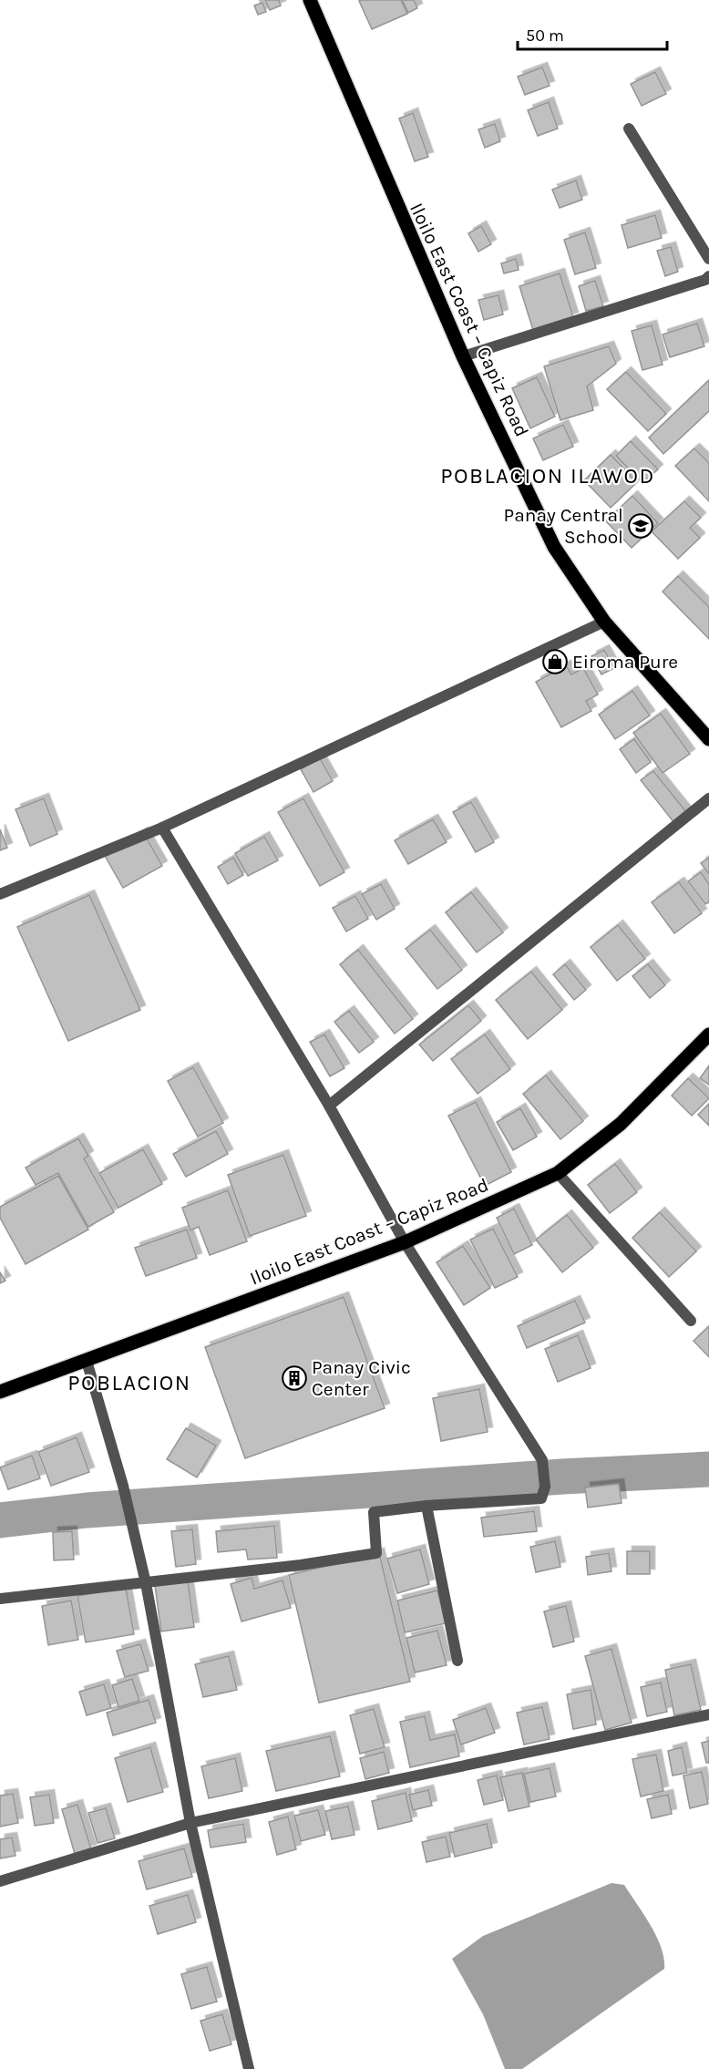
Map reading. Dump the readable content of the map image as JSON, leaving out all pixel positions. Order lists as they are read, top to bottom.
{
  "streets": {
    "main road": ["Iloilo East Coast – Capiz Road"]
  },
  "districts": ["POBLACION ILAWOD", "POBLACION"],
  "places": {
    "school or university": ["Panay Central School"],
    "shop": ["Eiroma Pure"],
    "building": ["Panay Civic Center"]
  },
  "scale_bar": "50 m"
}
